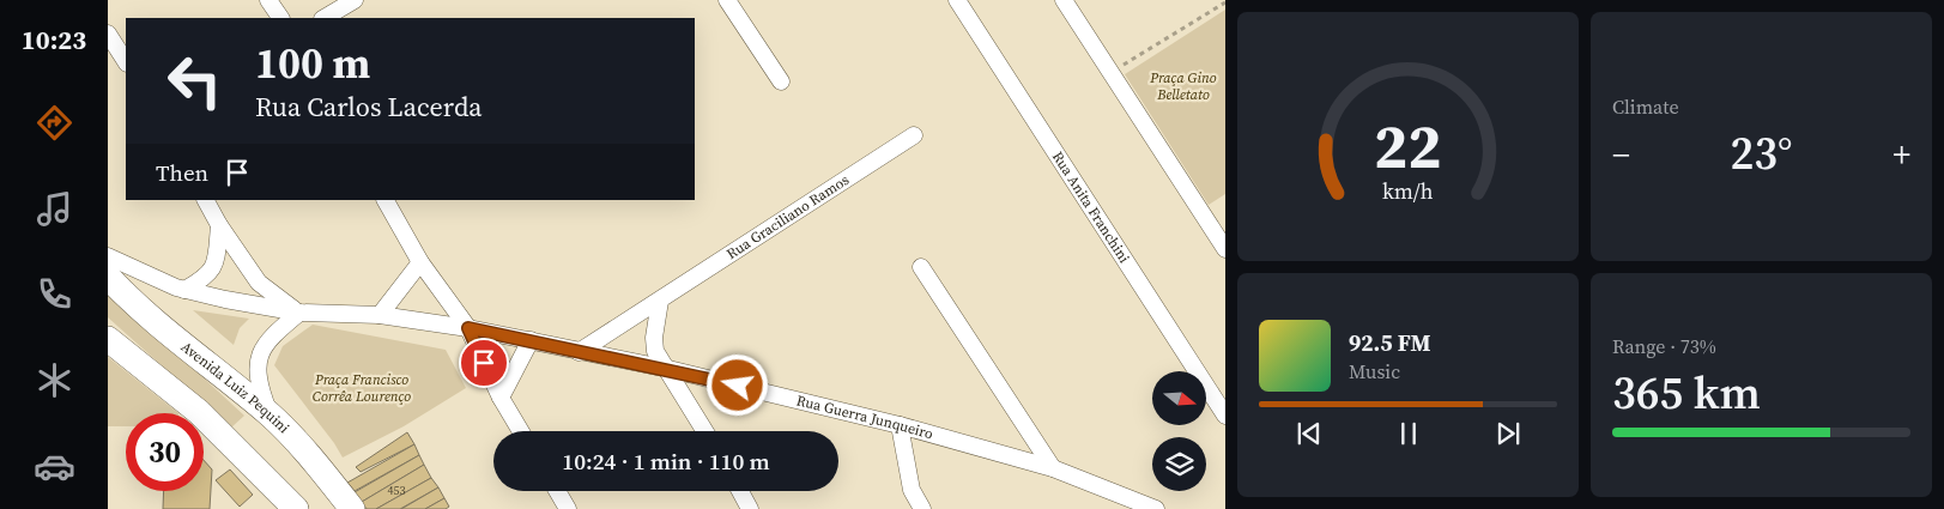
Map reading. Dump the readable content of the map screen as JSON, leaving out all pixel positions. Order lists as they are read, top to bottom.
{
  "streets": {
    "main road": ["Avenida Luiz Pequini"],
    "street": ["Rua Anita Franchini", "Rua Graciliano Ramos", "Rua Guerra Junqueiro"]
  },
  "crossings": [
    ["Rua Graciliano Ramos", "Rua Guerra Junqueiro"]
  ],
  "parks": ["Praça Gino Belletato", "Praça Francisco Corrêa Lourenço"],
  "house_numbers": ["453"],
  "north": "right",
  "page": {
    "tabs": "10:23",
    "tile": [
      "Climate",
      ["Range · 73%", "365 km"]
    ],
    "turn": ["100 m", "Rua Carlos Lacerda"],
    "heat": ["−", "23°", "+"],
    "then": "Then",
    "song": ["92.5 FM", "Music"],
    "limit": "30",
    "trip": "10:24 · 1 min · 110 m",
    "gauge": ["22", "km/h"]
  }
}
